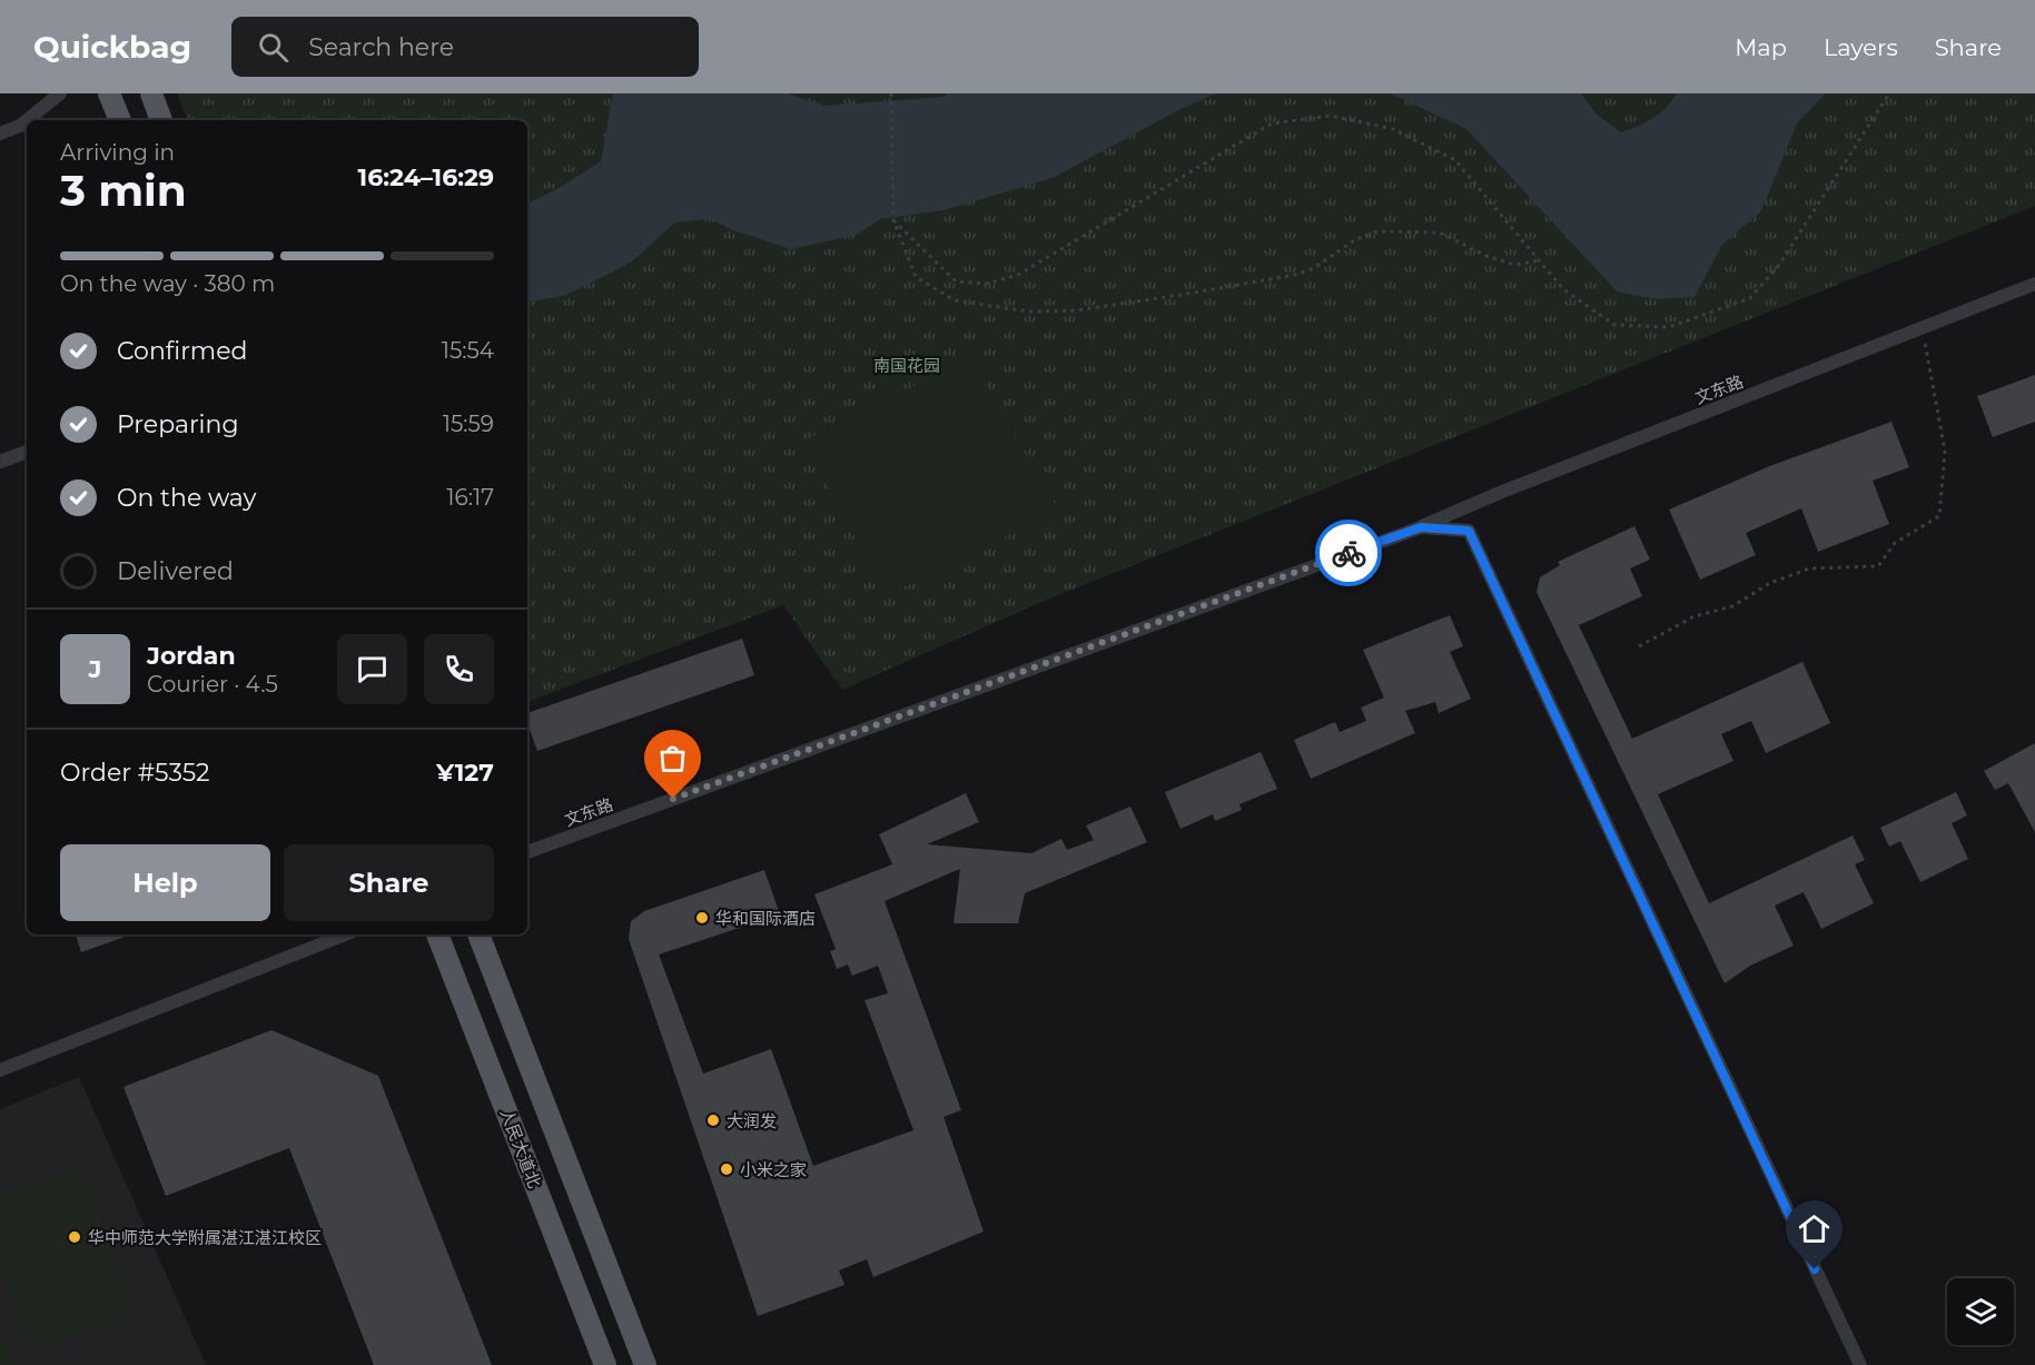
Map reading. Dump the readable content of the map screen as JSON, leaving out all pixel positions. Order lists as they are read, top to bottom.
{
  "streets": {
    "main road": ["人民大道北"],
    "street": ["文东路"]
  },
  "parks": ["南国花园"],
  "places": [
    "华和国际酒店",
    "大润发",
    "小米之家",
    "华中师范大学附属湛江湛江校区"
  ],
  "page": {
    "header": "Quickbag",
    "search": "Search here",
    "nav": ["Map", "Layers", "Share"],
    "heading": ["3 min", "Arriving in", "16:24–16:29"],
    "panel": [
      "Jordan",
      "Courier · 4.5",
      "Order #5352",
      "¥127"
    ],
    "bar": "On the way · 380 m",
    "list": [
      ["Confirmed", "15:54"],
      ["Preparing", "15:59"],
      ["On the way", "16:17"],
      "Delivered"
    ],
    "round": "J",
    "buttons": ["Help", "Share"]
  }
}
